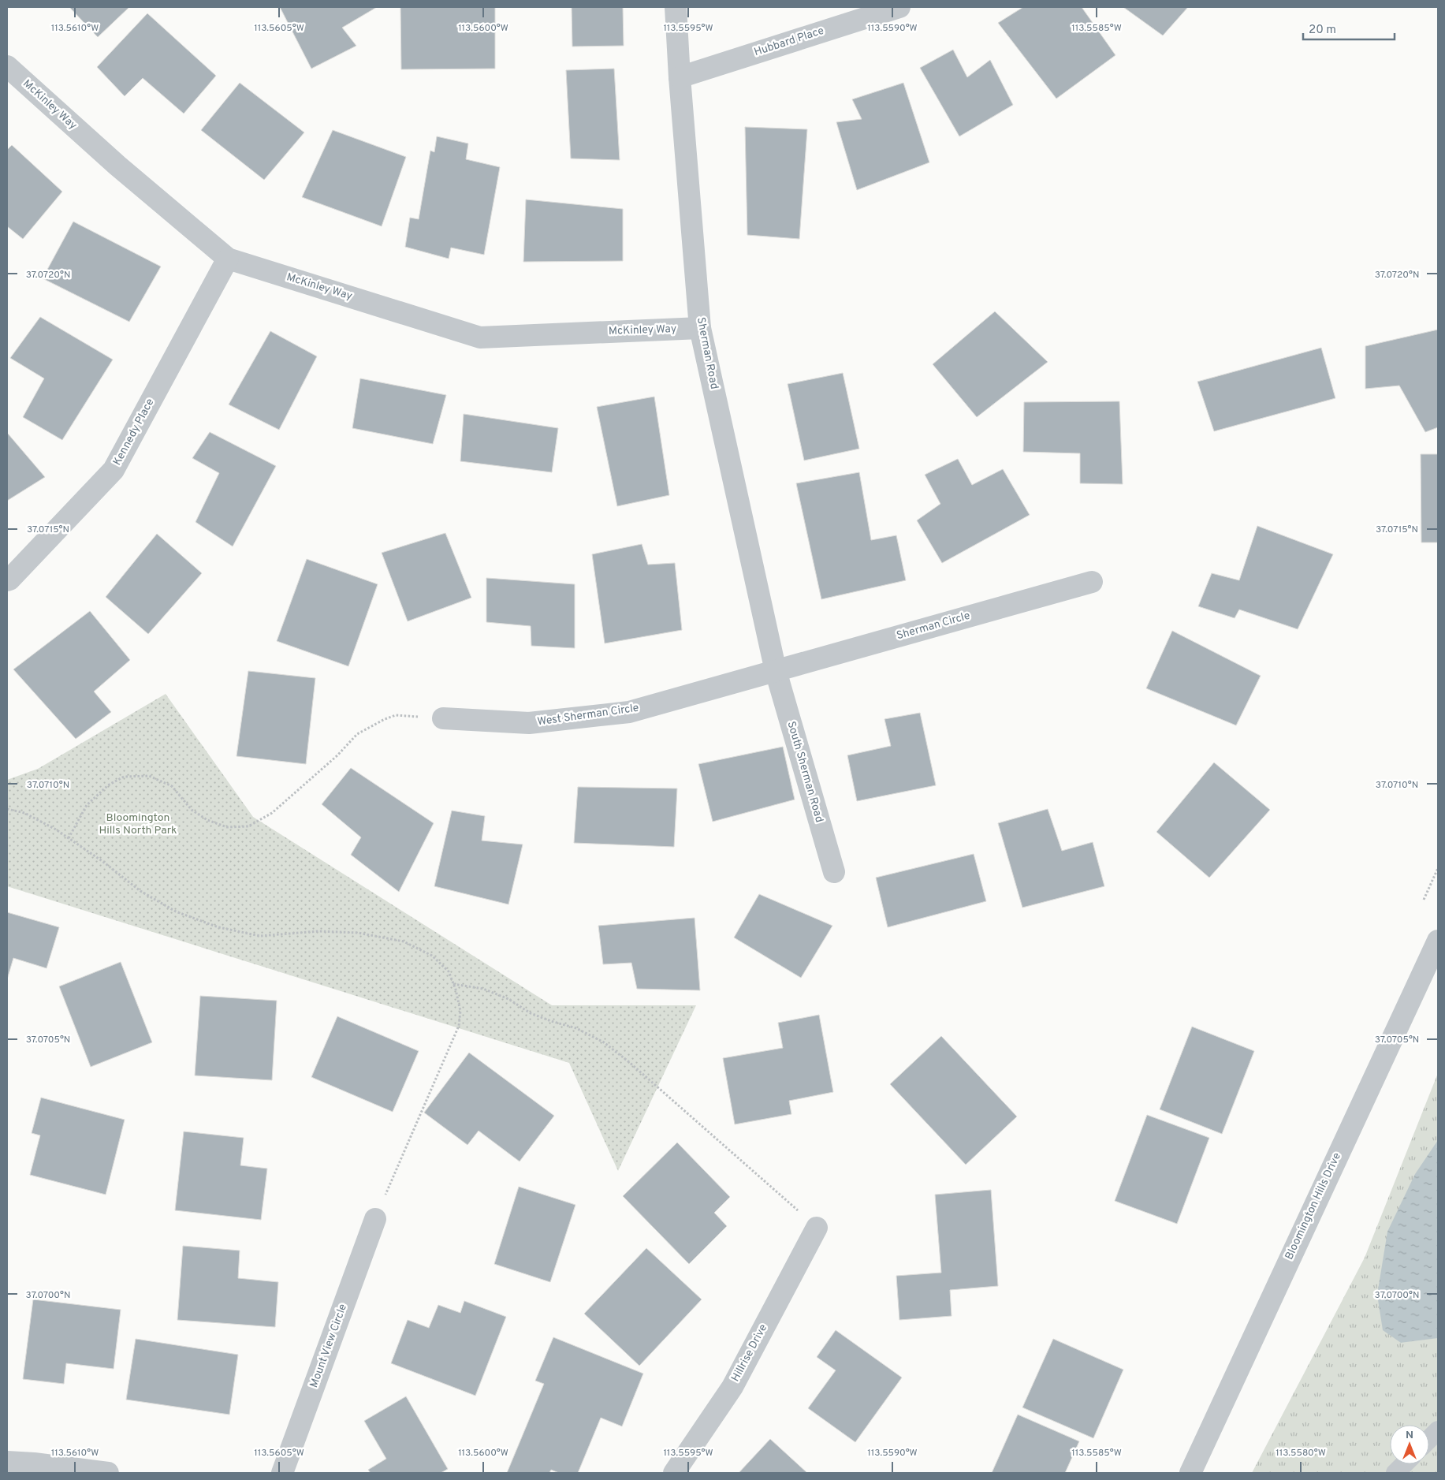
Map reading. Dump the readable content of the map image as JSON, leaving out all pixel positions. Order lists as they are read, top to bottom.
{
  "streets": {
    "street": [
      "Hubbard Place",
      "McKinley Way",
      "Sherman Road",
      "Kennedy Place",
      "Sherman Circle",
      "West Sherman Circle",
      "South Sherman Road",
      "Bloomington Hills Drive",
      "Mount View Circle",
      "Hillrise Drive"
    ]
  },
  "crossings": [
    ["Hubbard Place", "Sherman Road"],
    ["McKinley Way", "Sherman Road"],
    ["McKinley Way", "Kennedy Place"],
    ["Sherman Road", "Sherman Circle"],
    ["Sherman Road", "West Sherman Circle"],
    ["Sherman Road", "South Sherman Road"],
    ["Sherman Circle", "West Sherman Circle"],
    ["Sherman Circle", "South Sherman Road"],
    ["West Sherman Circle", "South Sherman Road"]
  ],
  "parks": ["Bloomington Hills North Park"],
  "scale_bar": "20 m",
  "north": "top",
  "coordinates": [
    "113.5610°W",
    "113.5605°W",
    "113.5600°W",
    "113.5595°W",
    "113.5590°W",
    "113.5585°W",
    "37.0720°N",
    "37.0715°N",
    "37.0710°N",
    "37.0705°N",
    "37.0700°N",
    "113.5580°W"
  ]
}
